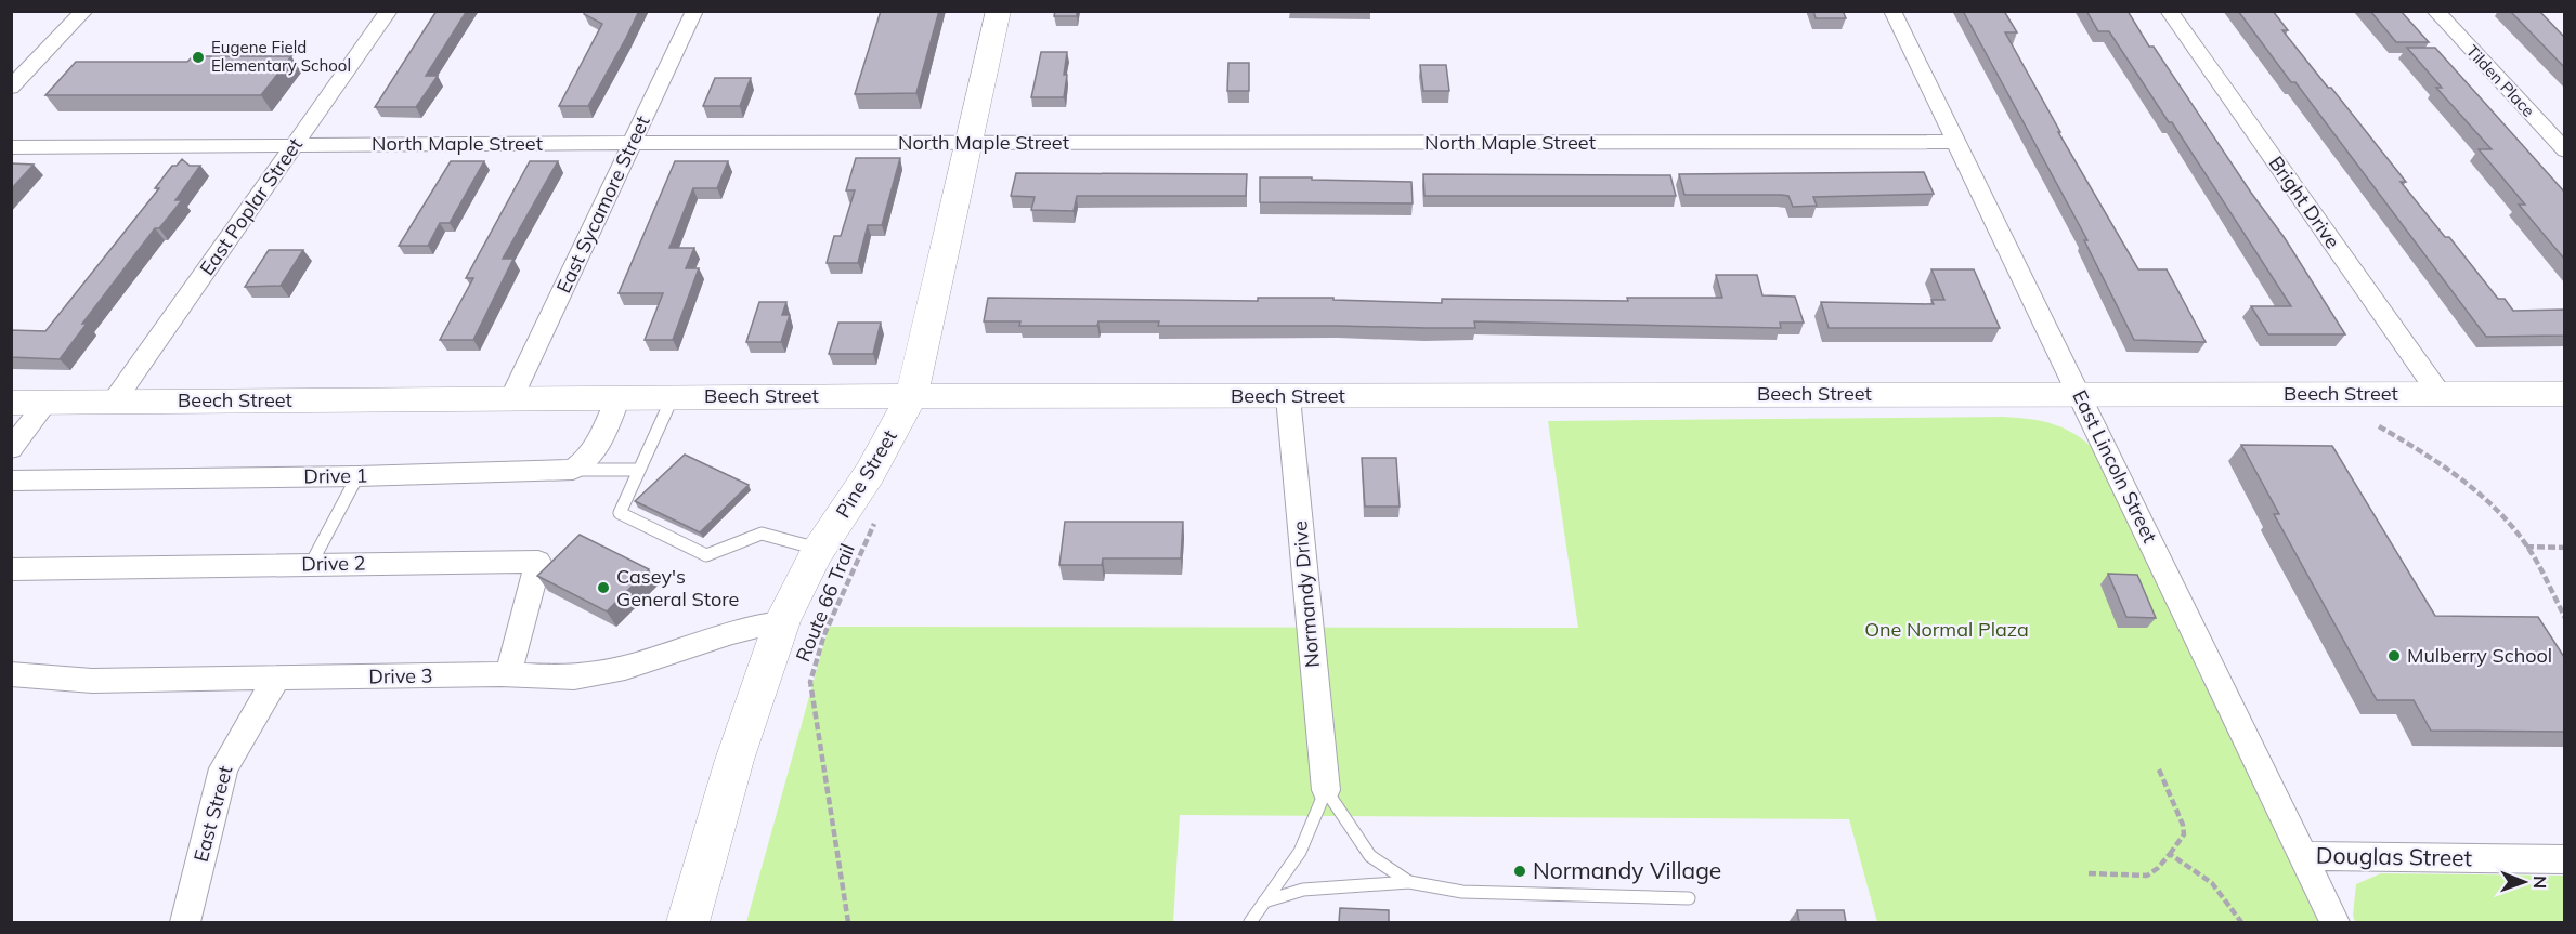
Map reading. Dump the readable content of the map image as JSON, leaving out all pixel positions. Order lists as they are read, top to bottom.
{
  "streets": {
    "street": [
      "Tilden Place",
      "North Maple Street",
      "Bright Drive",
      "East Sycamore Street",
      "East Poplar Street",
      "Beech Street",
      "East Lincoln Street",
      "Pine Street",
      "Drive 1",
      "Drive 2",
      "Normandy Drive",
      "Drive 3",
      "East Street",
      "Douglas Street"
    ],
    "path": ["Route 66 Trail"]
  },
  "crossings": [
    ["North Maple Street", "East Sycamore Street"],
    ["North Maple Street", "East Poplar Street"],
    ["North Maple Street", "East Lincoln Street"],
    ["North Maple Street", "Pine Street"],
    ["Bright Drive", "Beech Street"],
    ["East Sycamore Street", "Beech Street"],
    ["East Poplar Street", "Beech Street"],
    ["Beech Street", "East Lincoln Street"],
    ["Beech Street", "Pine Street"],
    ["Beech Street", "Normandy Drive"],
    ["East Lincoln Street", "Douglas Street"],
    ["Pine Street", "Drive 3"],
    ["Drive 2", "Drive 3"],
    ["Drive 3", "East Street"]
  ],
  "parks": ["One Normal Plaza"],
  "places": [
    "Eugene Field Elementary School",
    "Casey's General Store",
    "Mulberry School",
    "Normandy Village"
  ],
  "north": "right"
}
